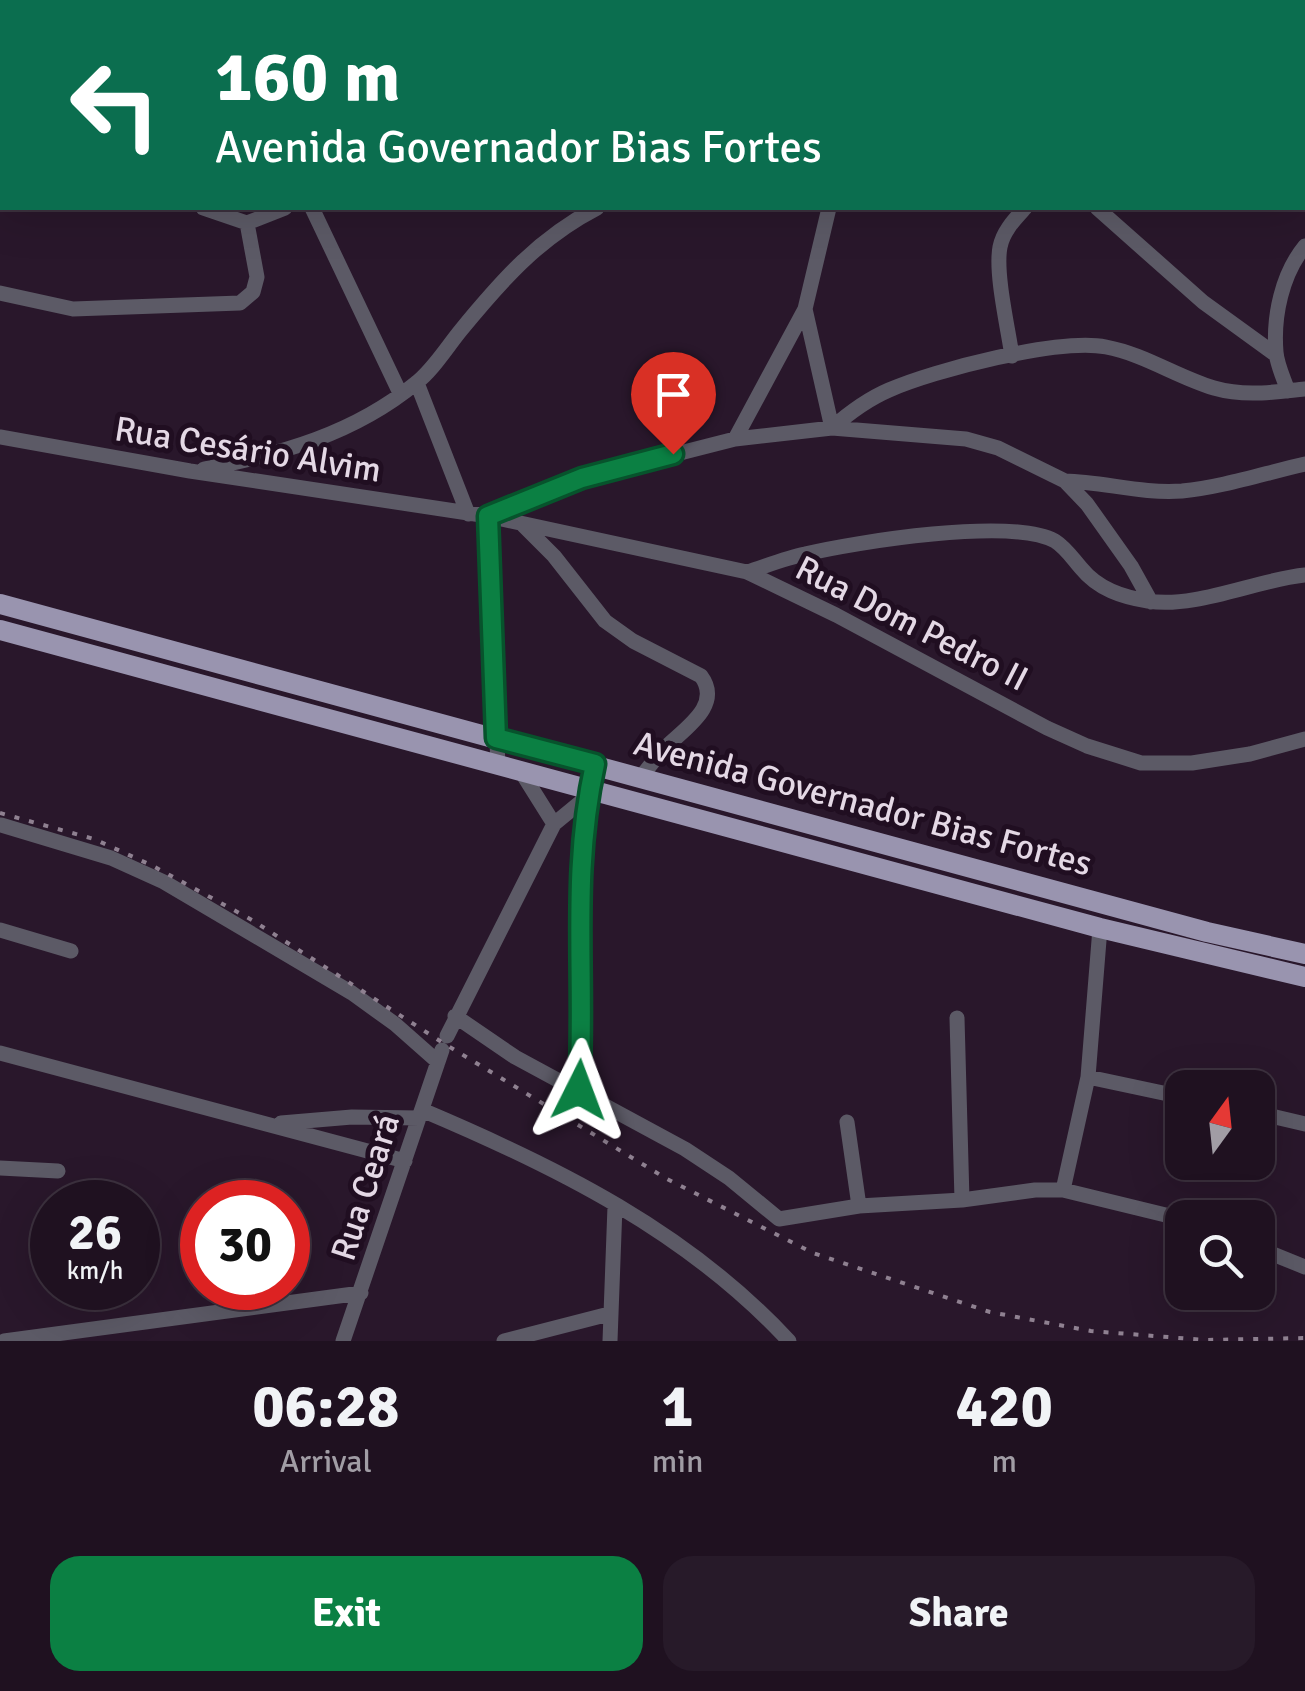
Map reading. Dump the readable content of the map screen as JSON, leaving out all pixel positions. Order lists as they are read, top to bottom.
{
  "streets": {
    "main road": ["Avenida Governador Bias Fortes"],
    "street": ["Rua Cesário Alvim", "Rua Dom Pedro II", "Rua Ceará"]
  },
  "crossings": [
    ["Rua Cesário Alvim", "Rua Dom Pedro II"],
    ["Avenida Governador Bias Fortes", "Rua Ceará"]
  ],
  "north": "top",
  "page": {
    "turn": ["160 m", "Avenida Governador Bias Fortes"],
    "speed": "26 km/h",
    "limit": "30",
    "eta": [
      "06:28",
      "Arrival",
      "1",
      "min",
      "420",
      "m"
    ],
    "buttons": ["Exit", "Share"]
  }
}
